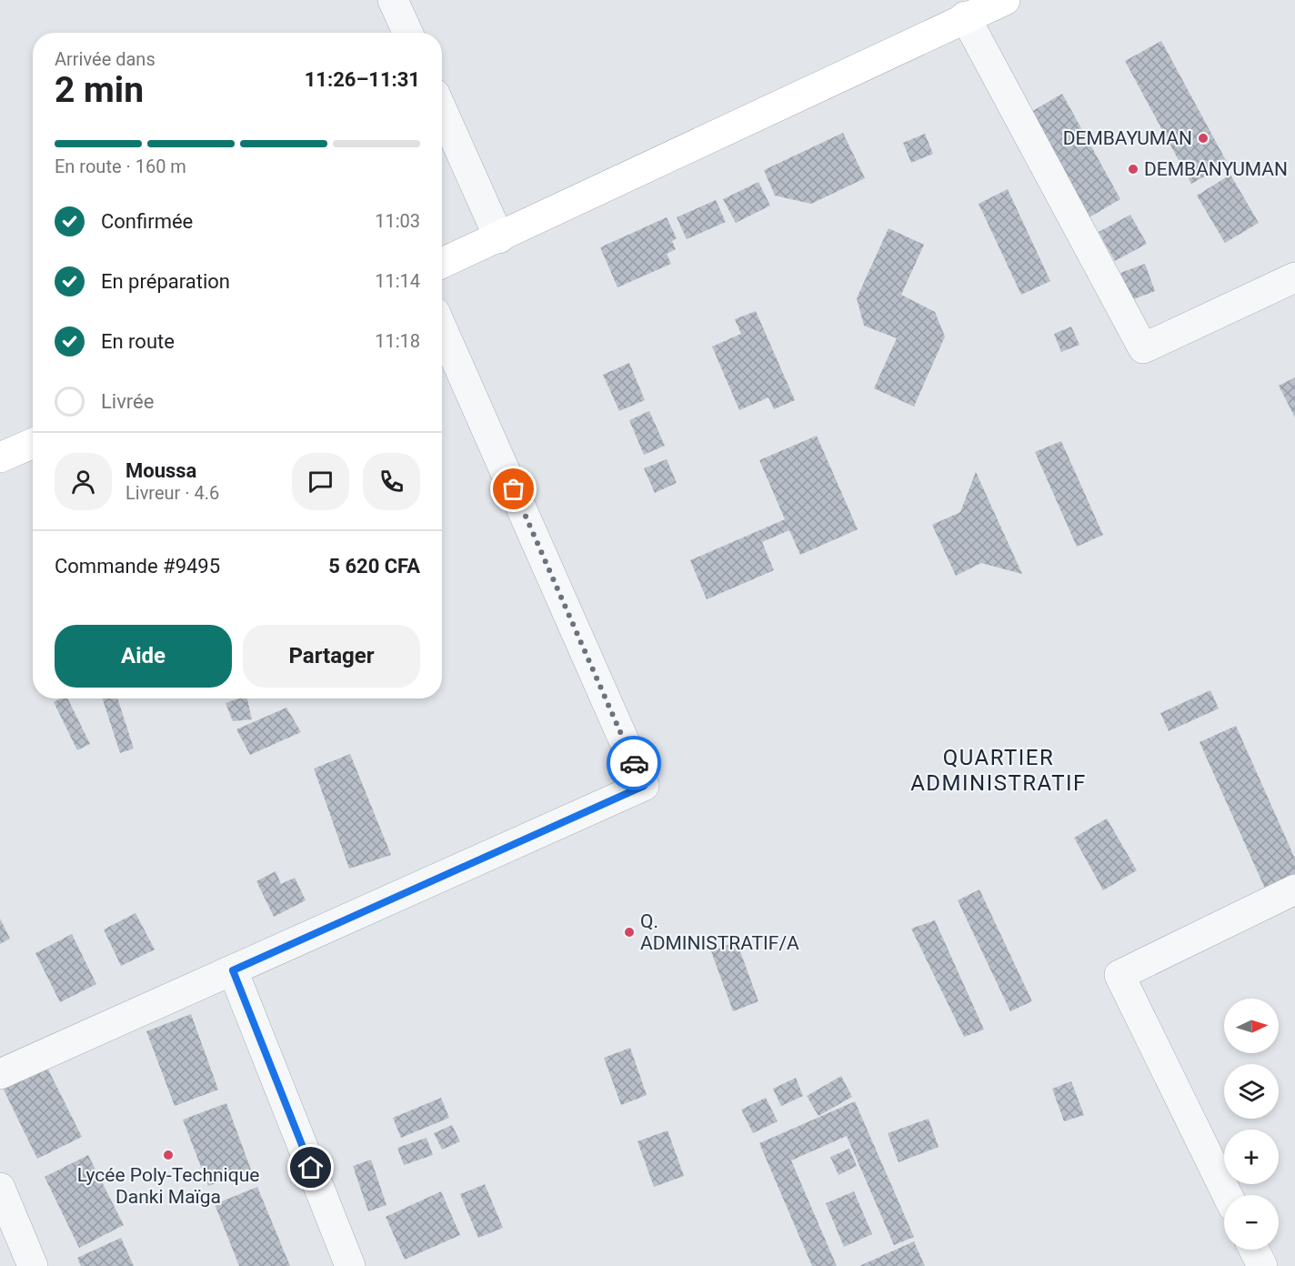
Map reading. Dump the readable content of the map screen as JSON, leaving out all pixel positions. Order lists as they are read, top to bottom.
{
  "districts": ["QUARTIER ADMINISTRATIF"],
  "places": [
    "DEMBAYUMAN",
    "DEMBANYUMAN",
    "Q. ADMINISTRATIF/A",
    "Lycée Poly-Technique Danki Maïga"
  ],
  "north": "right",
  "page": {
    "heading": ["2 min", "Arrivée dans", "11:26–11:31"],
    "panel": [
      "Moussa",
      "Livreur · 4.6",
      "Commande #9495",
      "5 620 CFA"
    ],
    "bar": "En route · 160 m",
    "list": [
      ["Confirmée", "11:03"],
      ["En préparation", "11:14"],
      ["En route", "11:18"],
      "Livrée"
    ],
    "buttons": ["Aide", "Partager"],
    "map_buttons": ["+", "−"]
  }
}
